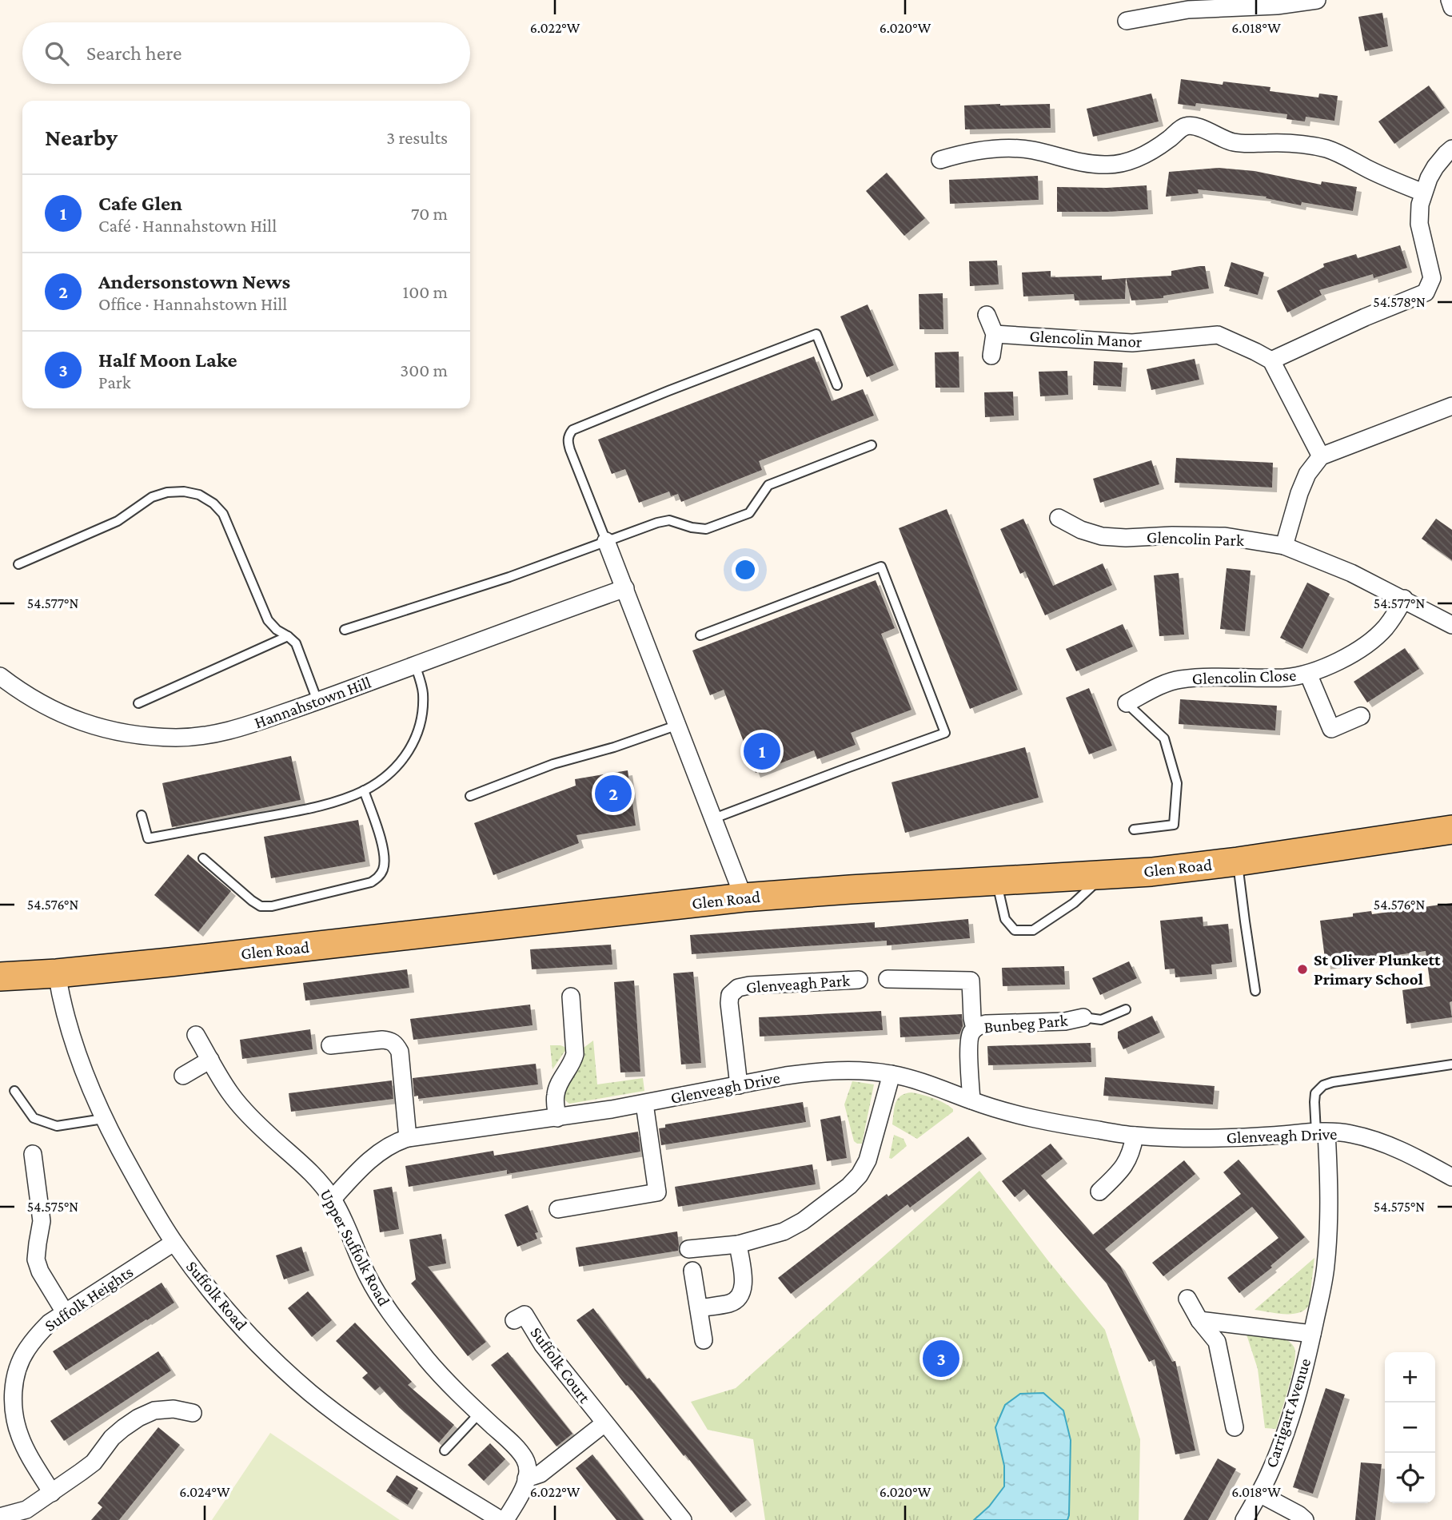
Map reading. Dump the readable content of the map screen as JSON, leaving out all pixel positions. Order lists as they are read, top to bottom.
{
  "streets": {
    "main road": ["Glen Road"],
    "street": [
      "Glencolin Manor",
      "Glencolin Park",
      "Glencolin Close",
      "Hannahstown Hill",
      "Glenveagh Park",
      "Bunbeg Park",
      "Glenveagh Drive",
      "Upper Suffolk Road",
      "Suffolk Road",
      "Suffolk Heights",
      "Suffolk Court",
      "Carrigart Avenue"
    ]
  },
  "crossings": [
    ["Glencolin Park", "Glencolin Close"],
    ["Glen Road", "Suffolk Road"],
    ["Glenveagh Park", "Glenveagh Drive"],
    ["Bunbeg Park", "Glenveagh Drive"],
    ["Glenveagh Drive", "Upper Suffolk Road"],
    ["Glenveagh Drive", "Carrigart Avenue"],
    ["Suffolk Road", "Suffolk Heights"]
  ],
  "places": ["St Oliver Plunkett Primary School"],
  "page": {
    "search": "Search here",
    "heading": ["Nearby", "3 results"],
    "list": [
      {
        "mark": "1",
        "name": "Cafe Glen",
        "note": "Café · Hannahstown Hill",
        "value": "70 m"
      },
      {
        "mark": "2",
        "name": "Andersonstown News",
        "note": "Office · Hannahstown Hill",
        "value": "100 m"
      },
      {
        "mark": "3",
        "name": "Half Moon Lake",
        "note": "Park",
        "value": "300 m"
      }
    ],
    "pins": ["1", "2", "3"],
    "map_buttons": ["+", "−"]
  },
  "coordinates": [
    "6.022°W",
    "6.020°W",
    "6.018°W",
    "54.578°N",
    "54.577°N",
    "54.576°N",
    "54.575°N",
    "6.024°W"
  ]
}
